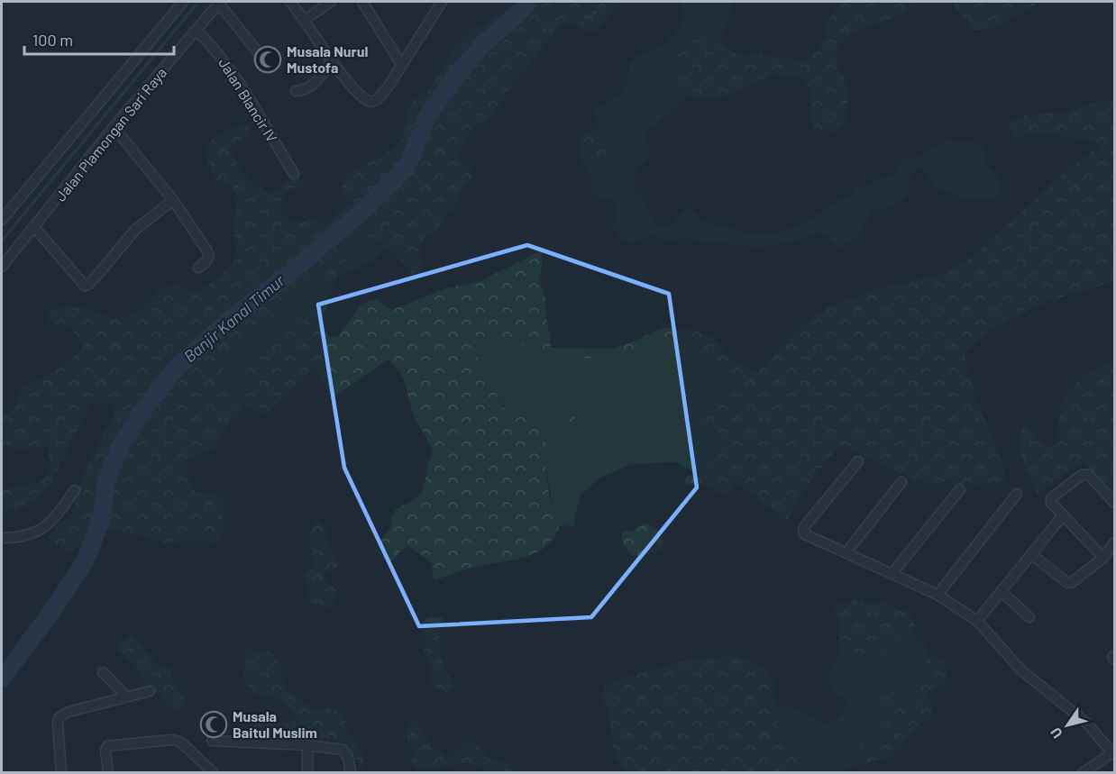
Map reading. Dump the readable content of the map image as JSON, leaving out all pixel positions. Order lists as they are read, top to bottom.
{
  "streets": {
    "street": ["Jalan Blancir IV", "Jalan Plamongan Sari Raya"]
  },
  "crossings": [
    ["Jalan Blancir IV", "Jalan Plamongan Sari Raya"]
  ],
  "water": ["Banjir Kanal Timur"],
  "places": {
    "mosque": ["Musala Nurul Mustofa", "Musala Baitul Muslim"]
  },
  "scale_bar": "100 m",
  "north": "bottom left"
}
